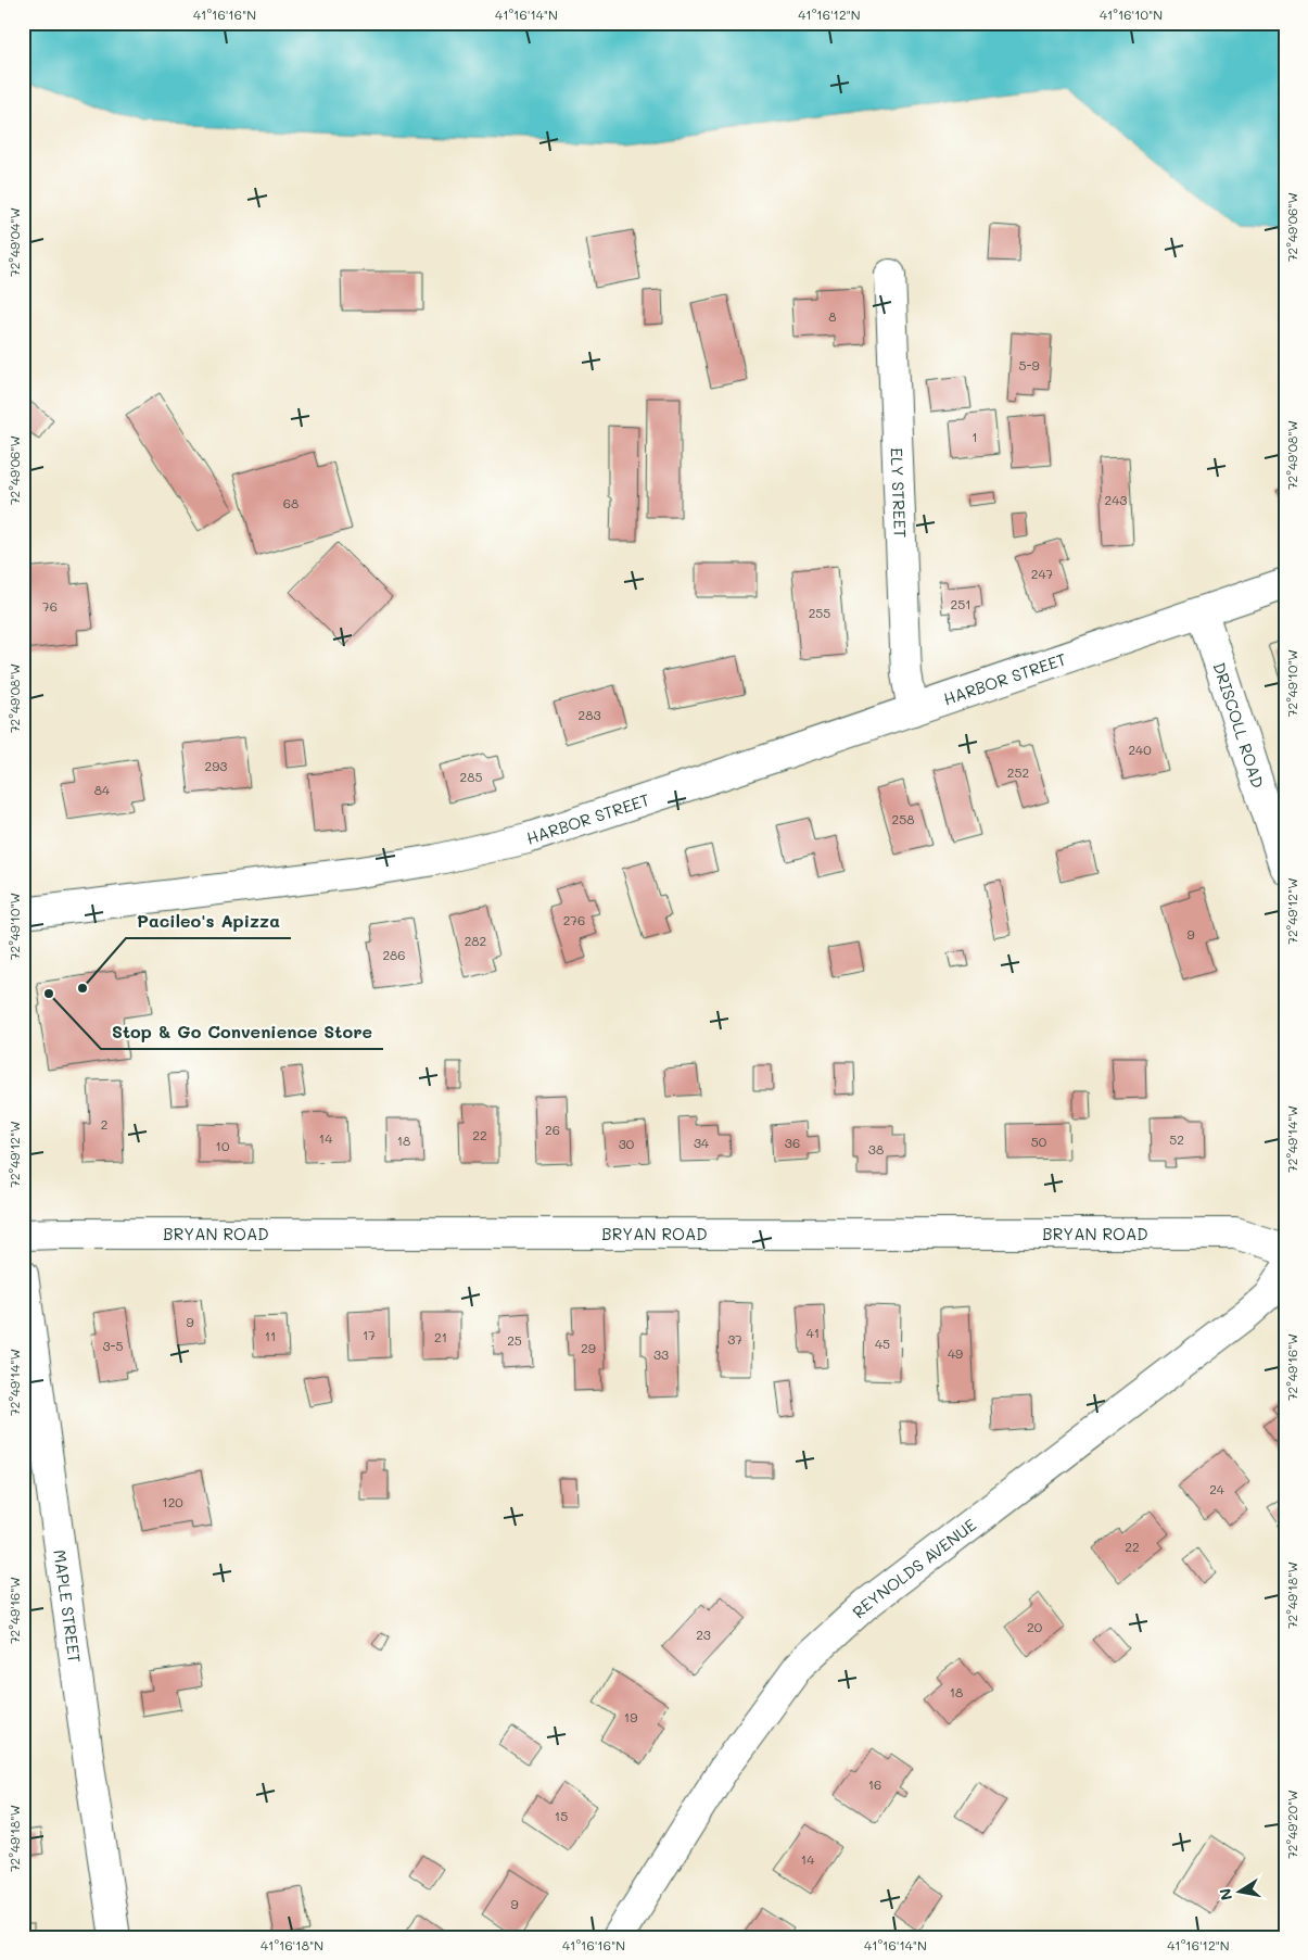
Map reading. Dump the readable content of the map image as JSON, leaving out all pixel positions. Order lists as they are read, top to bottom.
{
  "streets": {
    "street": [
      "ELY STREET",
      "HARBOR STREET",
      "DRISCOLL ROAD",
      "BRYAN ROAD",
      "REYNOLDS AVENUE",
      "MAPLE STREET"
    ]
  },
  "crossings": [
    ["ELY STREET", "HARBOR STREET"],
    ["HARBOR STREET", "DRISCOLL ROAD"]
  ],
  "places": ["Pacileo's Apizza", "Stop & Go Convenience Store"],
  "house_numbers": [
    "8",
    "5-9",
    "1",
    "243",
    "68",
    "247",
    "251",
    "76",
    "255",
    "283",
    "240",
    "293",
    "252",
    "285",
    "84",
    "258",
    "276",
    "9",
    "282",
    "286",
    "2",
    "26",
    "22",
    "14",
    "52",
    "18",
    "50",
    "34",
    "36",
    "30",
    "10",
    "38",
    "9",
    "41",
    "17",
    "11",
    "21",
    "37",
    "25",
    "45",
    "3-5",
    "29",
    "49",
    "33",
    "24",
    "120",
    "22",
    "20",
    "23",
    "18",
    "19",
    "16",
    "15",
    "14",
    "9"
  ],
  "north": "left",
  "coordinates": [
    "41°16'16\"N",
    "41°16'14\"N",
    "41°16'12\"N",
    "41°16'10\"N",
    "72°49'06\"W",
    "72°49'04\"W",
    "72°49'08\"W",
    "72°49'10\"W",
    "72°49'12\"W",
    "72°49'14\"W",
    "72°49'16\"W",
    "72°49'18\"W",
    "72°49'20\"W",
    "41°16'18\"N"
  ]
}
